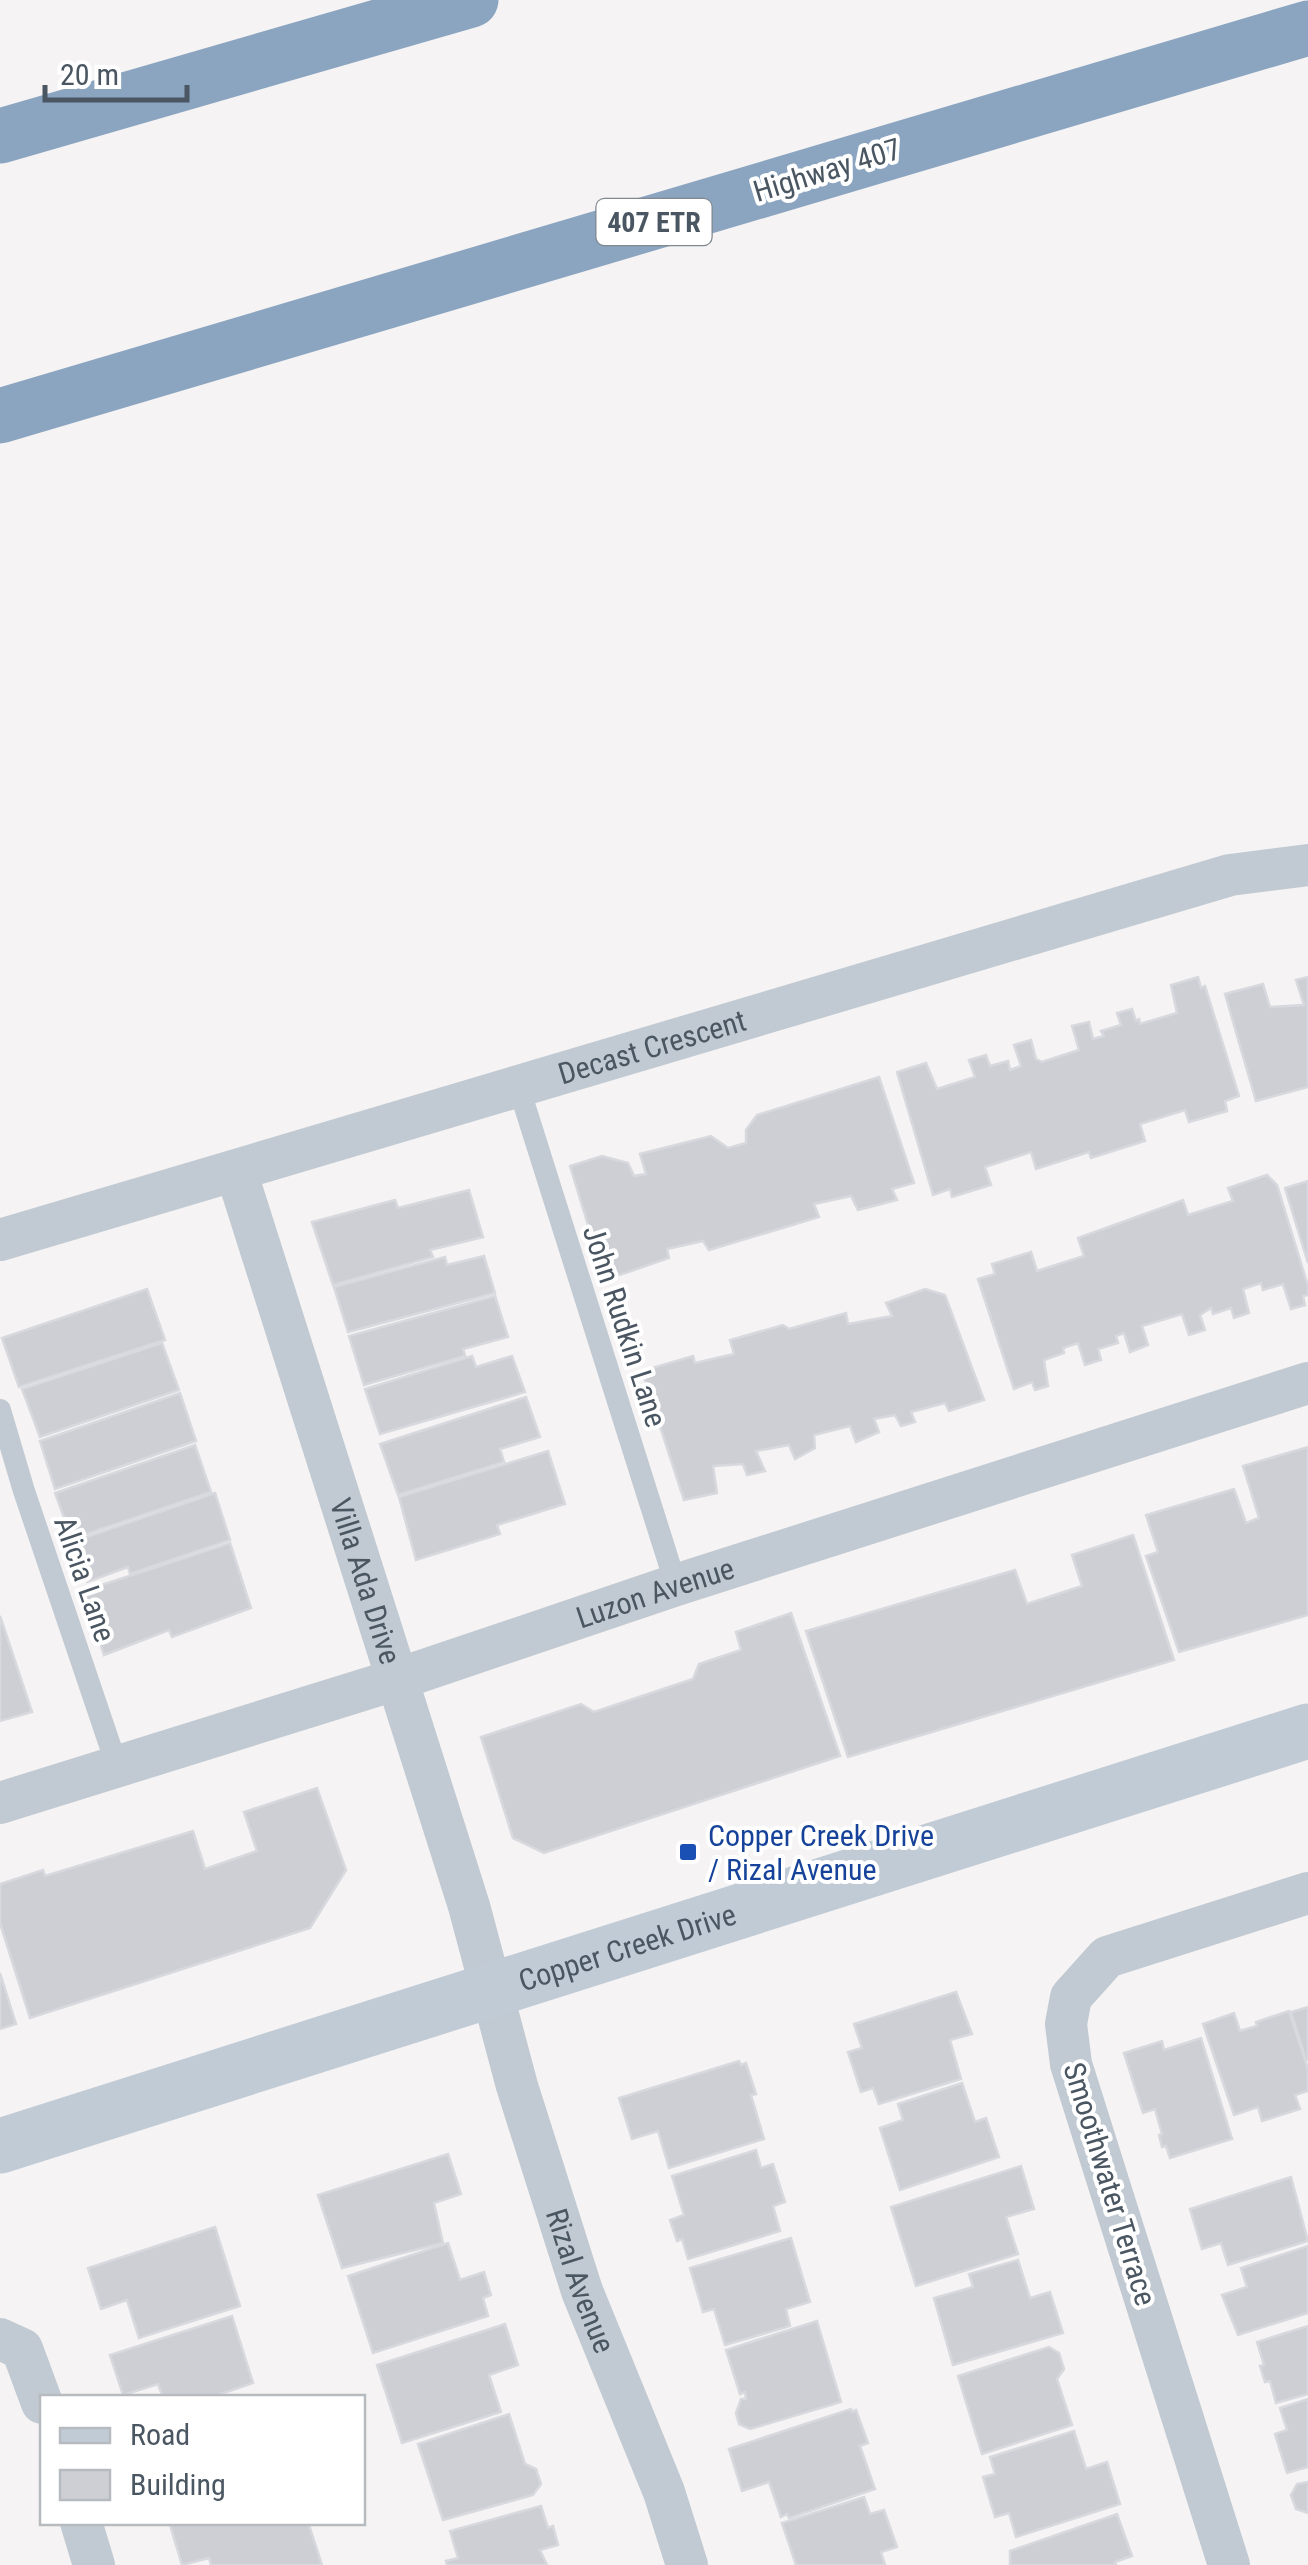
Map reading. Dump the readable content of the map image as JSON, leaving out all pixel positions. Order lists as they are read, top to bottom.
{
  "streets": {
    "highway": ["Highway 407", "407 ETR"],
    "street": [
      "Decast Crescent",
      "Villa Ada Drive",
      "Luzon Avenue",
      "Copper Creek Drive",
      "Smoothwater Terrace",
      "Rizal Avenue"
    ],
    "lane": ["John Rudkin Lane", "Alicia Lane"]
  },
  "crossings": [
    ["Decast Crescent", "John Rudkin Lane"],
    ["Decast Crescent", "Villa Ada Drive"],
    ["John Rudkin Lane", "Luzon Avenue"],
    ["Alicia Lane", "Luzon Avenue"],
    ["Villa Ada Drive", "Luzon Avenue"],
    ["Villa Ada Drive", "Copper Creek Drive"],
    ["Villa Ada Drive", "Rizal Avenue"],
    ["Copper Creek Drive", "Rizal Avenue"]
  ],
  "places": {
    "transit": ["Copper Creek Drive / Rizal Avenue"]
  },
  "legend": ["Road", "Building"],
  "scale_bar": "20 m"
}
